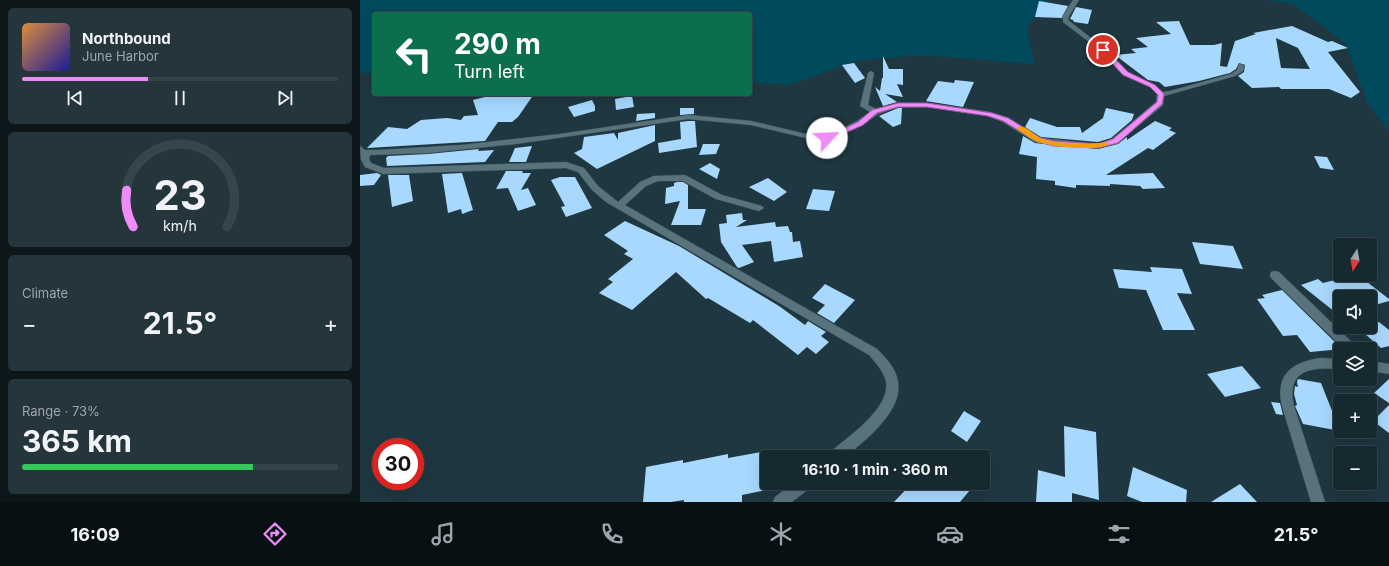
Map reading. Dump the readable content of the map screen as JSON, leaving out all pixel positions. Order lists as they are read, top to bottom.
{
  "north": "bottom",
  "page": {
    "turn": ["290 m", "Turn left"],
    "song": ["Northbound", "June Harbor"],
    "map_buttons": ["+", "−"],
    "tile": [
      "Climate",
      ["Range · 73%", "365 km"]
    ],
    "heat": ["−", "21.5°", "+"],
    "limit": "30",
    "trip": "16:10 · 1 min · 360 m",
    "tabs": ["16:09", "21.5°"],
    "gauge": ["23", "km/h"]
  }
}
